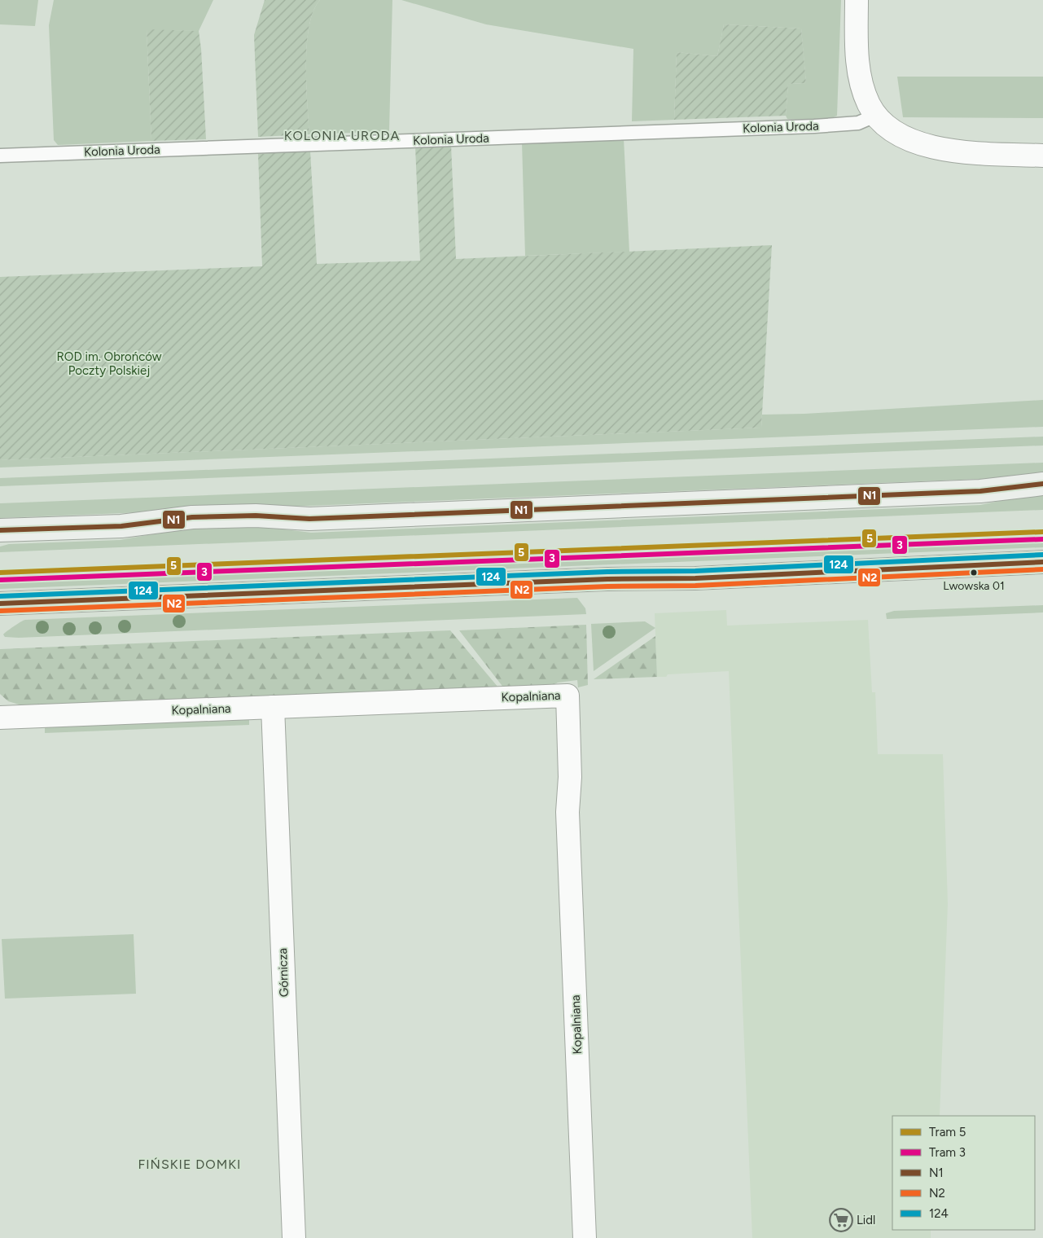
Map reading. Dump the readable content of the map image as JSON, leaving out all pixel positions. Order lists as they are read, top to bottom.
{
  "streets": {
    "street": ["Kopalniana", "Górnicza"],
    "lane": ["Kolonia Uroda"]
  },
  "crossings": [
    ["Kopalniana", "Górnicza"]
  ],
  "districts": ["KOLONIA URODA", "FIŃSKIE DOMKI"],
  "parks": ["ROD im. Obrońców Poczty Polskiej"],
  "places": {
    "other": ["Lwowska 01"],
    "supermarket": ["Lidl"]
  },
  "lines": [
    "transit line N1",
    "tram line 5",
    "tram line 3",
    "transit line 124",
    "transit line N2"
  ],
  "legend": [
    "Tram 5",
    "Tram 3",
    "N1",
    "N2",
    "124"
  ]
}
